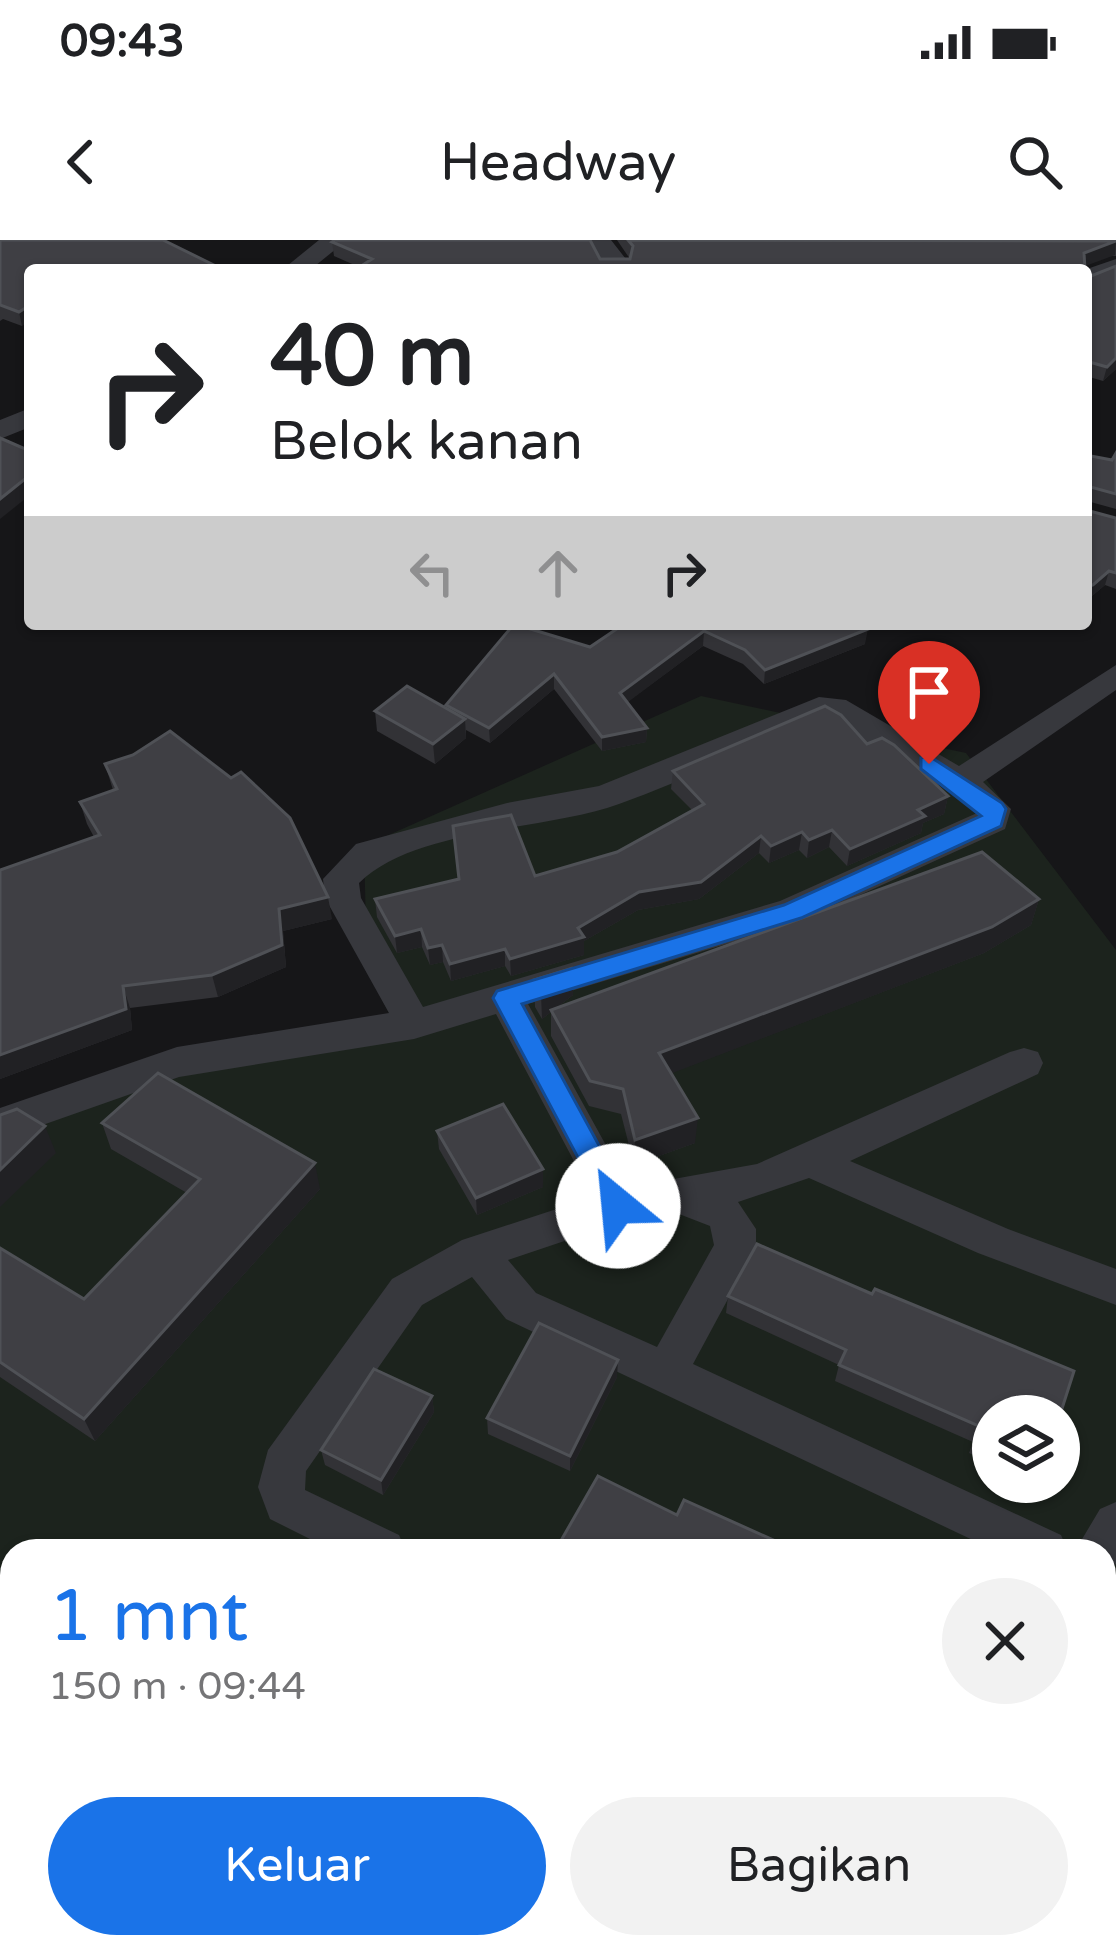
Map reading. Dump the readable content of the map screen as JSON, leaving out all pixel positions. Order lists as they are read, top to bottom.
{
  "page": {
    "status": "09:43",
    "header": "Headway",
    "turn": ["40 m", "Belok kanan"],
    "heading": ["1 mnt", "150 m · 09:44"],
    "buttons": ["Keluar", "Bagikan"]
  }
}
